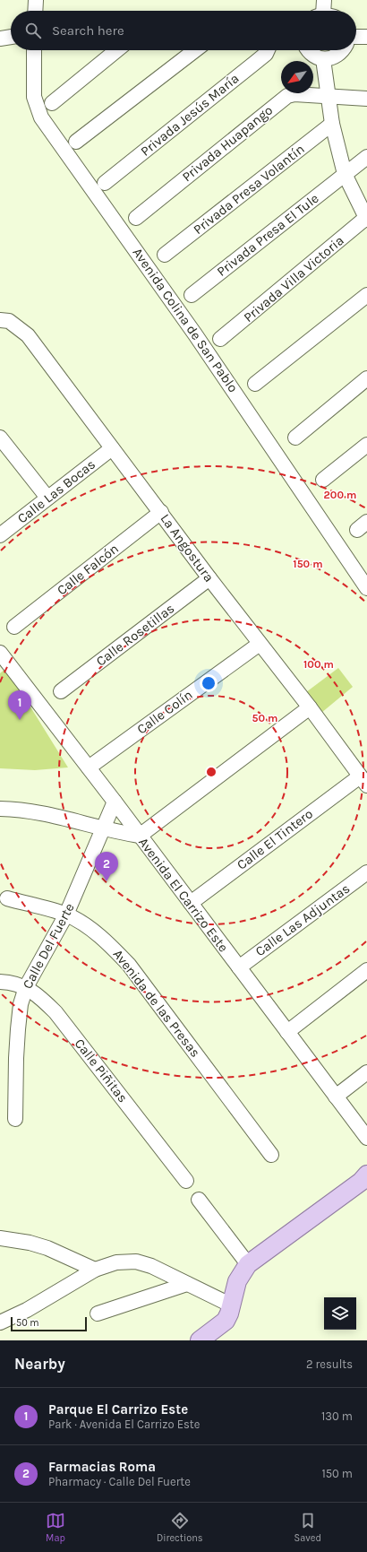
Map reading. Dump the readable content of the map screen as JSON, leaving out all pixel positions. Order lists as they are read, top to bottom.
{
  "streets": {
    "street": [
      "Privada Jesús María",
      "Privada Huapango",
      "Privada Presa Volantín",
      "Privada Presa El Tule",
      "Privada Villa Victoria",
      "Avenida Colina de San Pablo",
      "Calle Las Bocas",
      "La Angostura",
      "Calle Falcón",
      "Calle Rosetillas",
      "Calle Colín",
      "Calle El Tintero",
      "Avenida El Carrizo Este",
      "Calle Las Adjuntas",
      "Calle Del Fuerte",
      "Avenida de las Presas",
      "Calle Piñitas"
    ]
  },
  "crossings": [
    ["Calle Las Bocas", "La Angostura"],
    ["La Angostura", "Calle Falcón"],
    ["La Angostura", "Calle Rosetillas"],
    ["La Angostura", "Calle Colín"],
    ["La Angostura", "Calle El Tintero"],
    ["Calle Colín", "Avenida El Carrizo Este"],
    ["Calle El Tintero", "Avenida El Carrizo Este"],
    ["Avenida El Carrizo Este", "Calle Las Adjuntas"],
    ["Avenida El Carrizo Este", "Calle Del Fuerte"],
    ["Calle Del Fuerte", "Avenida de las Presas"],
    ["Calle Del Fuerte", "Calle Piñitas"]
  ],
  "scale_bar": "50 m",
  "north": "bottom left",
  "page": {
    "search": "Search here",
    "pins": ["1", "2"],
    "scale": "50 m",
    "heading": ["Nearby", "2 results"],
    "list": [
      {
        "mark": "1",
        "name": "Parque El Carrizo Este",
        "note": "Park · Avenida El Carrizo Este",
        "value": "130 m"
      },
      {
        "mark": "2",
        "name": "Farmacias Roma",
        "note": "Pharmacy · Calle Del Fuerte",
        "value": "150 m"
      }
    ],
    "nav": ["Map", "Directions", "Saved"]
  },
  "rings": [
    "200 m",
    "150 m",
    "100 m",
    "50 m"
  ]
}
